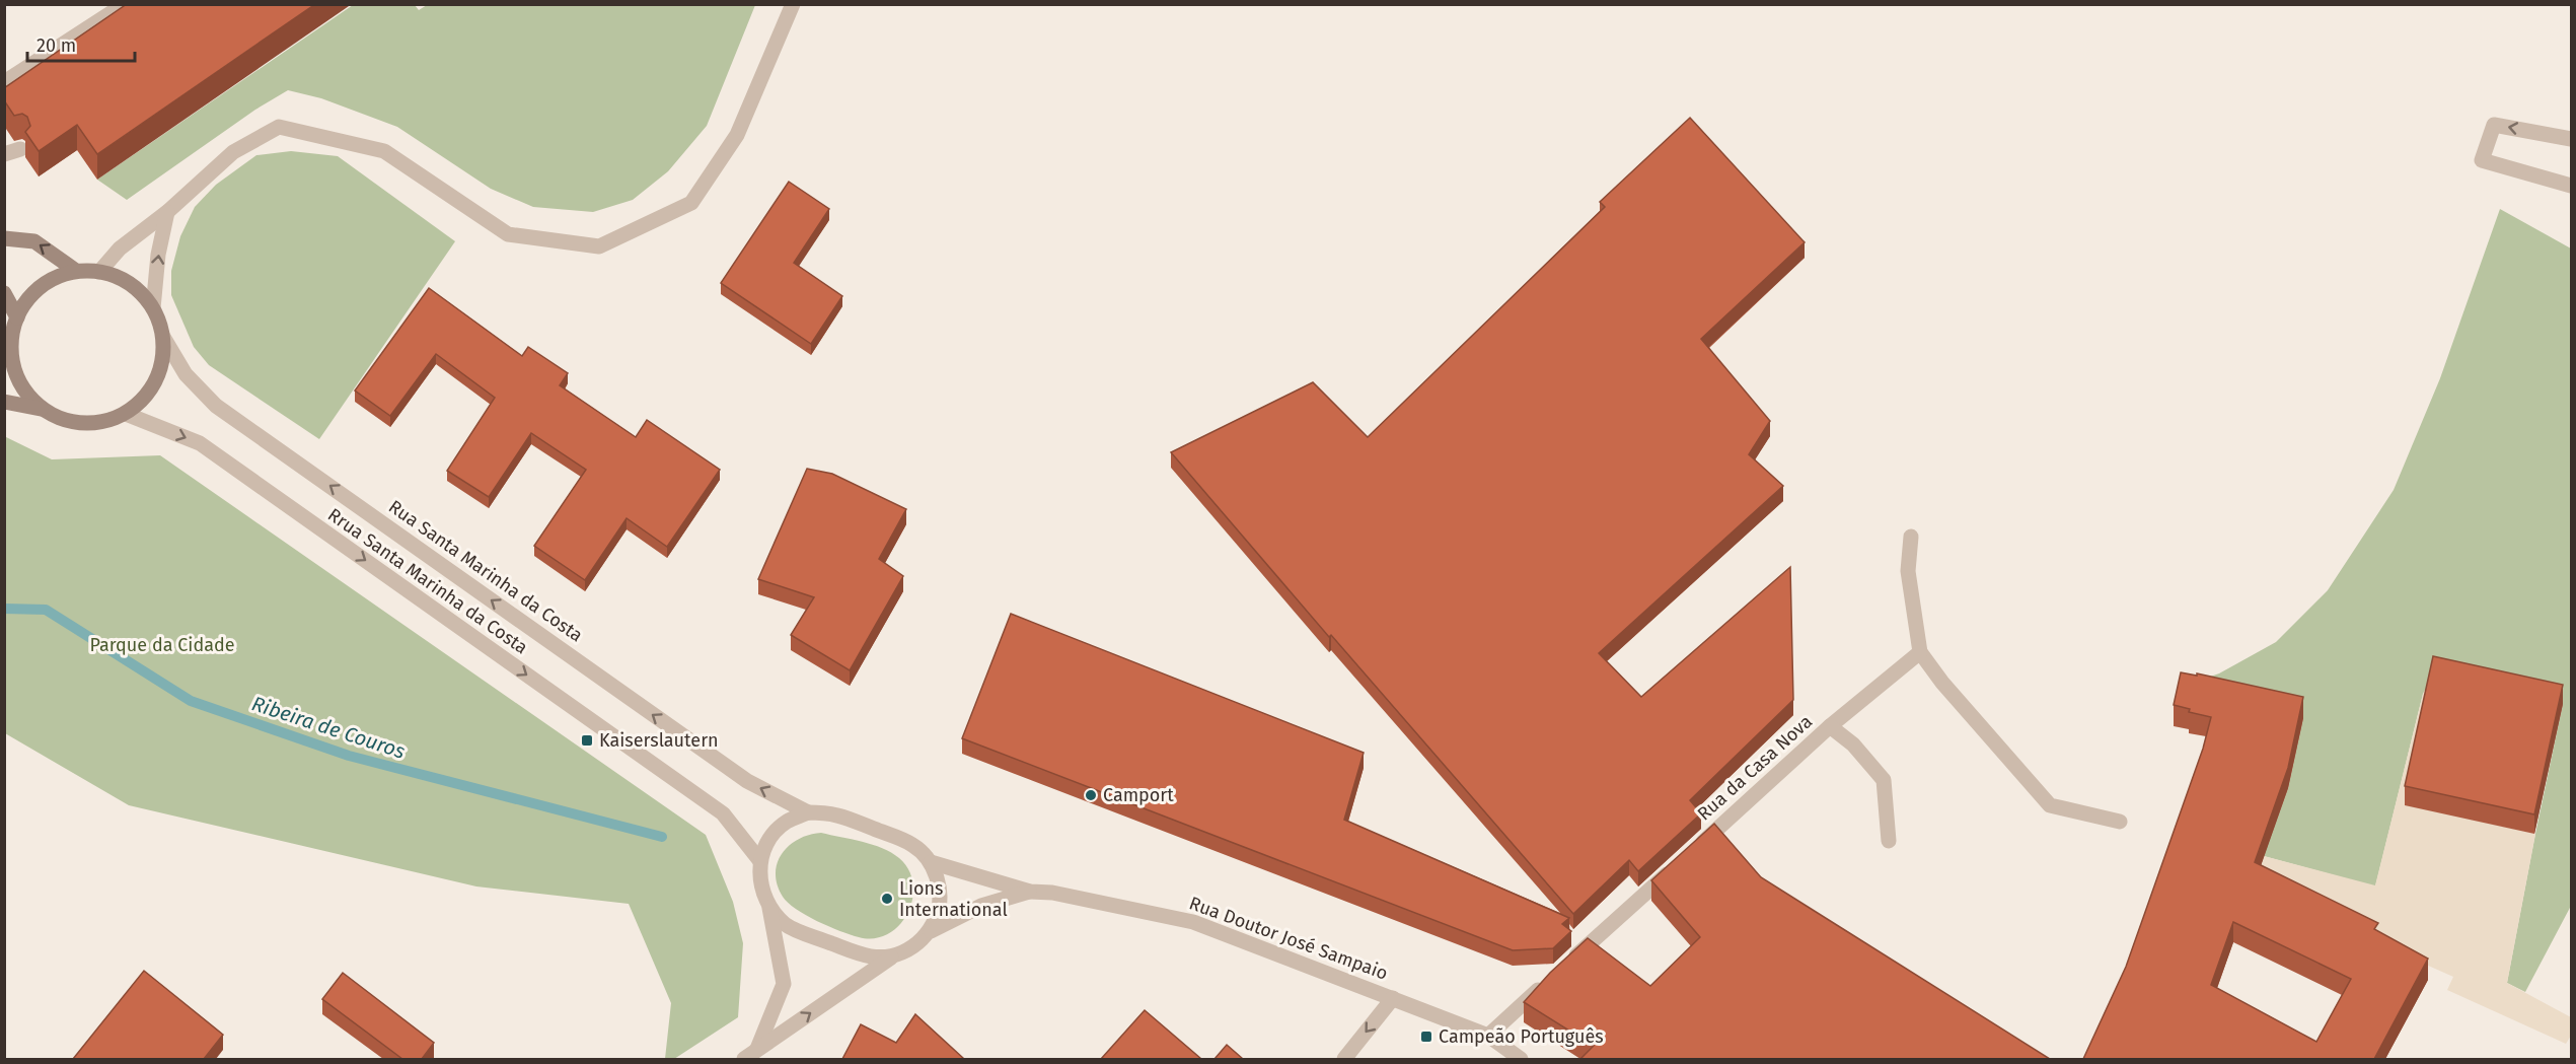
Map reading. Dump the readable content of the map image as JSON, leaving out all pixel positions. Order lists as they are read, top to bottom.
{
  "streets": {
    "street": [
      "Rua Santa Marinha da Costa",
      "Rrua Santa Marinha da Costa",
      "Rua da Casa Nova",
      "Rua Doutor José Sampaio"
    ]
  },
  "crossings": [
    ["Rua Santa Marinha da Costa", "Rrua Santa Marinha da Costa"],
    ["Rua Santa Marinha da Costa", "Rua Doutor José Sampaio"],
    ["Rrua Santa Marinha da Costa", "Rua Doutor José Sampaio"]
  ],
  "one_way": ["Rua Santa Marinha da Costa", "Rrua Santa Marinha da Costa"],
  "water": ["Ribeira de Couros"],
  "parks": ["Parque da Cidade"],
  "places": {
    "transit": ["Kaiserslautern", "Campeão Português"],
    "other": ["Camport", "Lions International"]
  },
  "scale_bar": "20 m"
}
